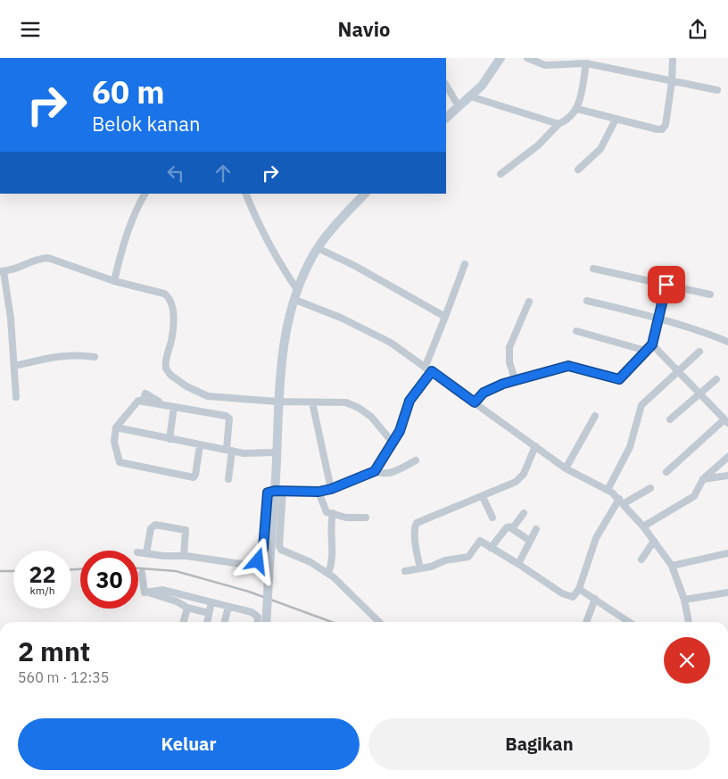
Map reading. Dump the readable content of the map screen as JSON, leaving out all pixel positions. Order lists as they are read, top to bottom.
{
  "page": {
    "header": "Navio",
    "turn": ["60 m", "Belok kanan"],
    "speed": "22 km/h",
    "limit": "30",
    "heading": ["2 mnt", "560 m · 12:35"],
    "buttons": ["Keluar", "Bagikan"]
  }
}
